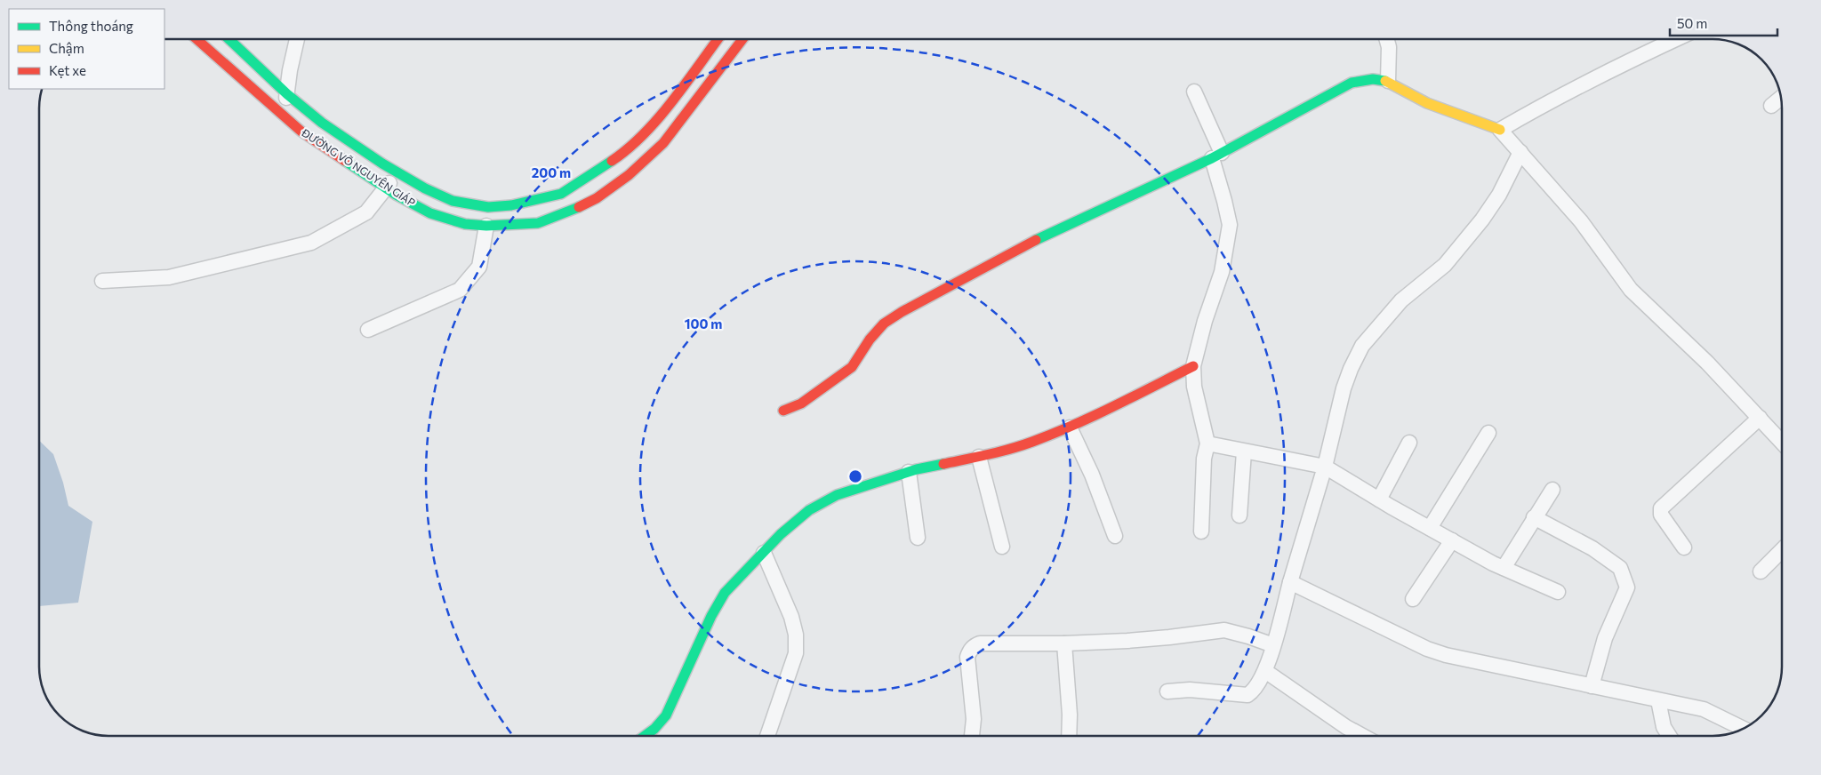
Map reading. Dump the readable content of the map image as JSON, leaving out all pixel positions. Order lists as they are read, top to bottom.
{
  "streets": {
    "main road": ["ĐƯỜNG VÕ NGUYÊN GIÁP"]
  },
  "legend": ["Thông thoáng", "Chậm", "Kẹt xe"],
  "scale_bar": "50 m",
  "rings": ["200 m", "100 m"]
}
